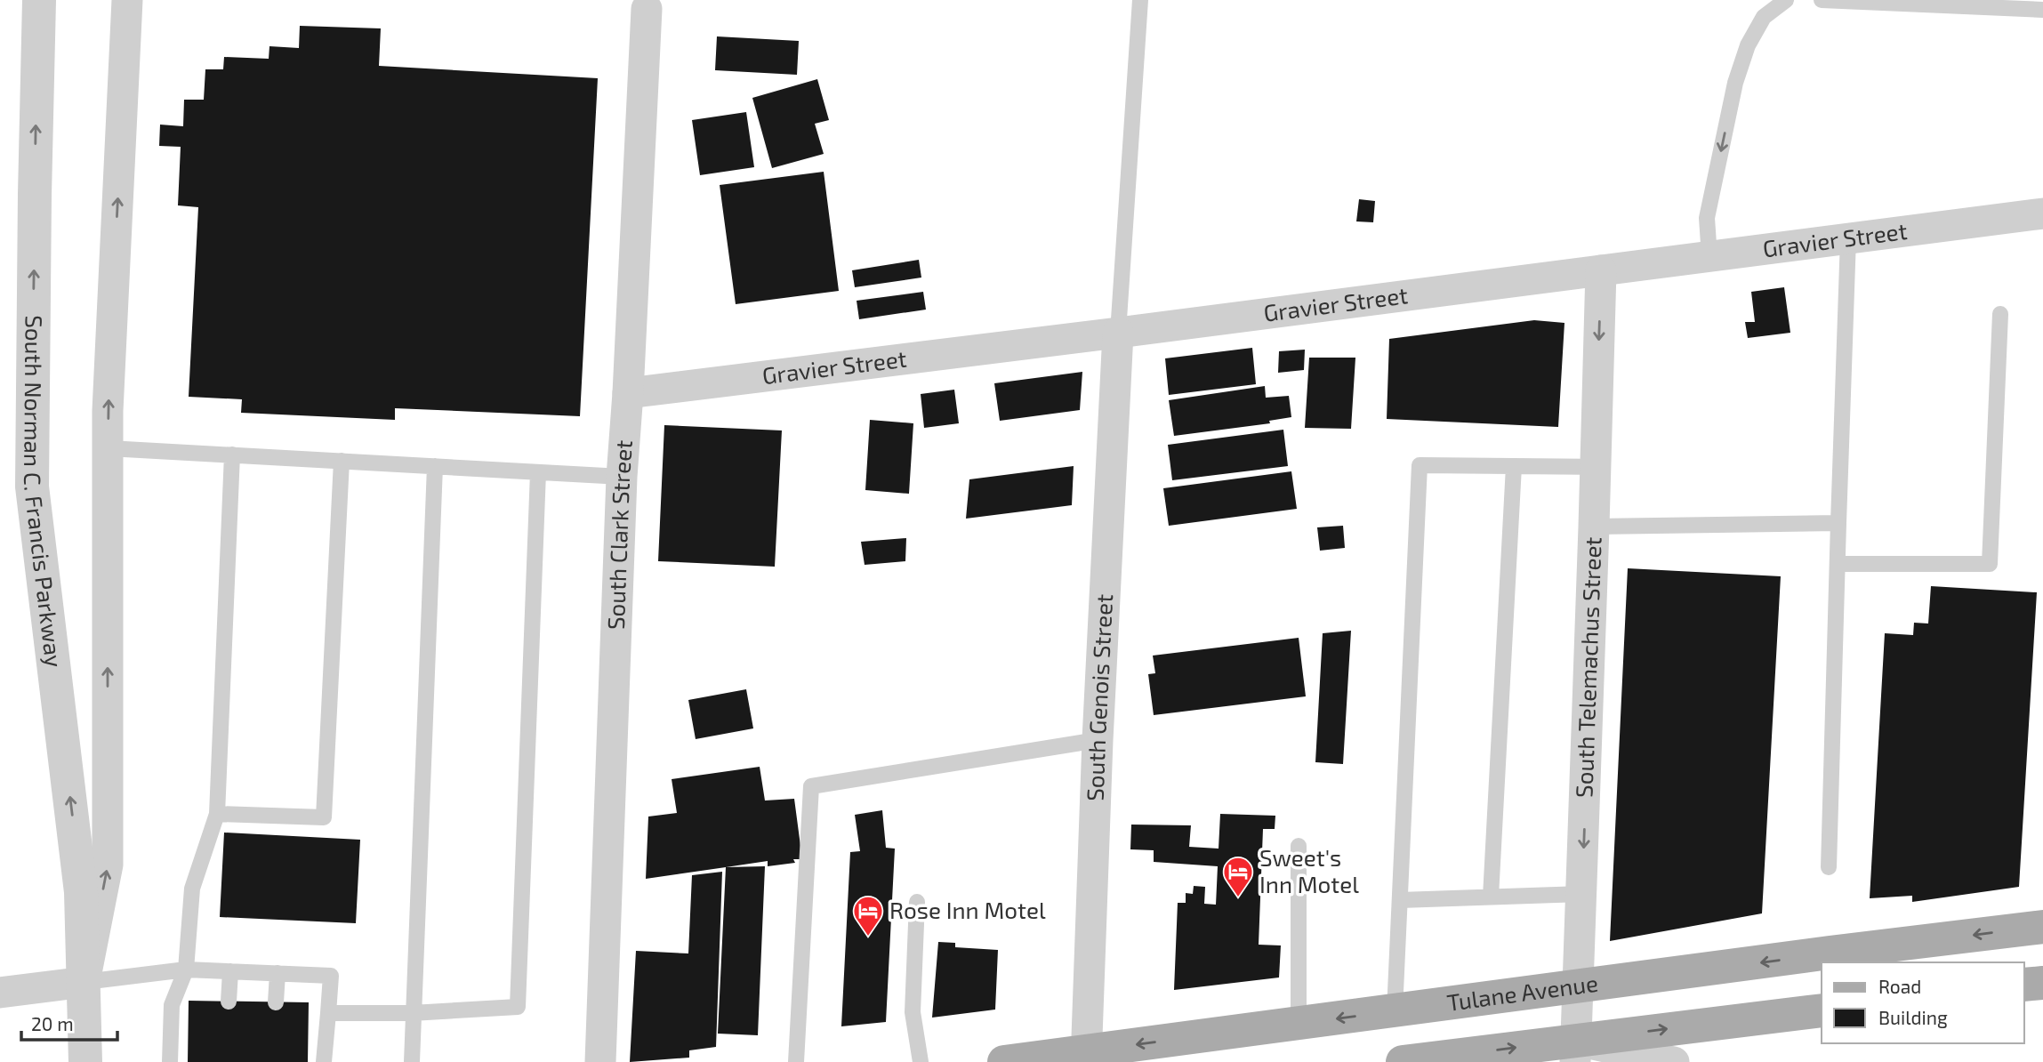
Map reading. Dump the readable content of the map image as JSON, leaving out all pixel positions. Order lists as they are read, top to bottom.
{
  "streets": {
    "main road": ["Tulane Avenue"],
    "street": [
      "Gravier Street",
      "South Norman C. Francis Parkway",
      "South Clark Street",
      "South Telemachus Street",
      "South Genois Street"
    ]
  },
  "crossings": [
    ["Gravier Street", "South Clark Street"],
    ["Gravier Street", "South Telemachus Street"],
    ["Gravier Street", "South Genois Street"],
    ["South Telemachus Street", "Tulane Avenue"],
    ["South Genois Street", "Tulane Avenue"]
  ],
  "one_way": ["South Norman C. Francis Parkway", "South Telemachus Street"],
  "places": {
    "hotel": ["Sweet's Inn Motel", "Rose Inn Motel"]
  },
  "legend": ["Road", "Building"],
  "scale_bar": "20 m"
}
